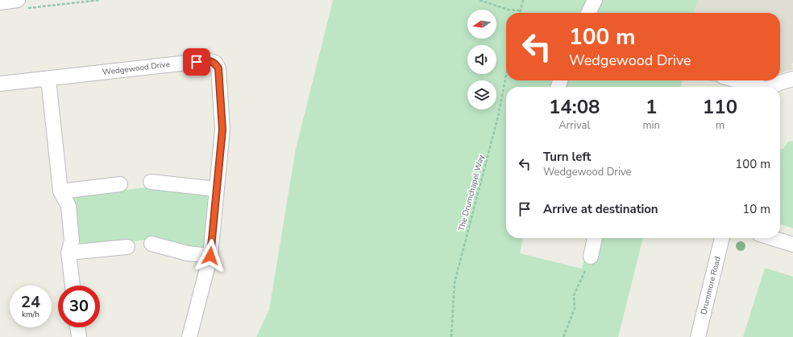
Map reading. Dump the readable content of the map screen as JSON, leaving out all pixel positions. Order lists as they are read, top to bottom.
{
  "streets": {
    "street": ["Wedgewood Drive", "Drummore Road"],
    "path": ["The Drumchapel Way"]
  },
  "north": "left",
  "page": {
    "turn": ["100 m", "Wedgewood Drive"],
    "eta": [
      "14:08",
      "Arrival",
      "1",
      "min",
      "110",
      "m"
    ],
    "list": [
      {
        "name": "Turn left",
        "note": "Wedgewood Drive",
        "value": "100 m"
      },
      {
        "name": "Arrive at destination",
        "value": "10 m"
      }
    ],
    "speed": "24 km/h",
    "limit": "30"
  }
}
